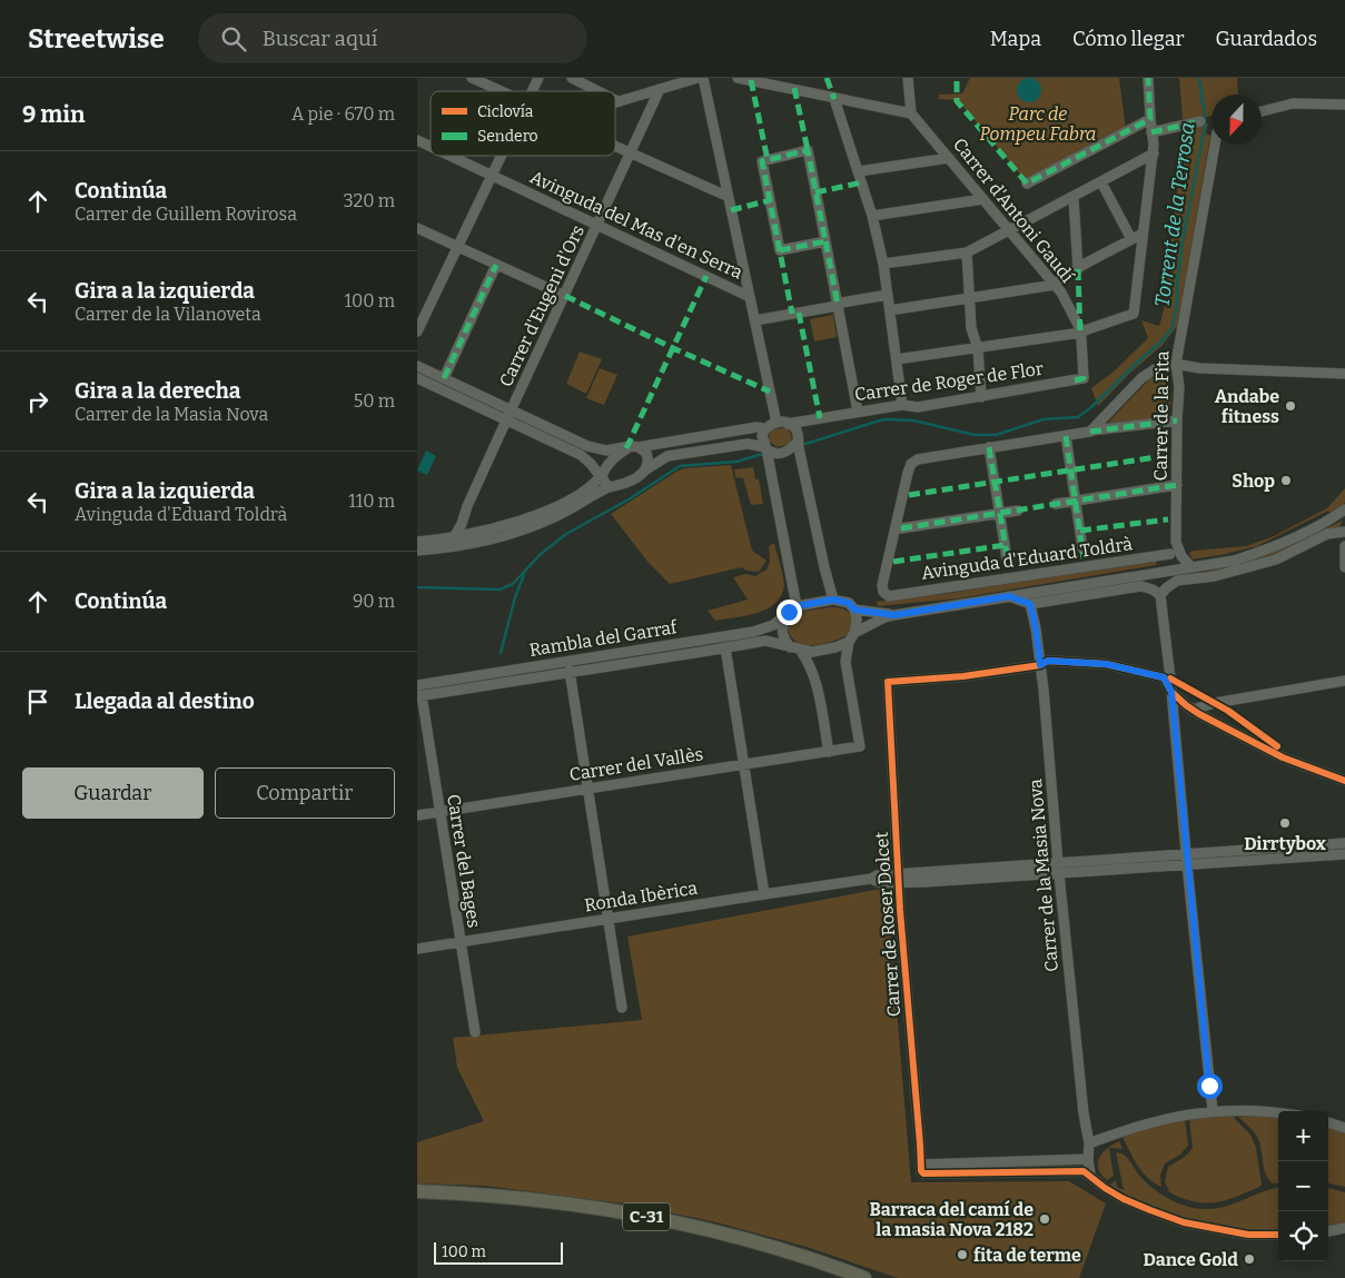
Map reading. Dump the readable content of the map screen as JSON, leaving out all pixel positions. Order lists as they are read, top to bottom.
{
  "streets": {
    "highway": ["C-31"],
    "street": [
      "Carrer d'Antoni Gaudí",
      "Avinguda del Mas d'en Serra",
      "Carrer d'Eugeni d'Ors",
      "Carrer de Roger de Flor",
      "Carrer de la Fita",
      "Avinguda d'Eduard Toldrà",
      "Rambla del Garraf",
      "Carrer del Vallès",
      "Carrer del Bages",
      "Carrer de la Masia Nova",
      "Ronda Ibèrica",
      "Carrer de Roser Dolcet"
    ]
  },
  "crossings": [
    ["Carrer d'Antoni Gaudí", "Carrer de Roger de Flor"],
    ["Avinguda del Mas d'en Serra", "Carrer d'Eugeni d'Ors"],
    ["Carrer de la Fita", "Avinguda d'Eduard Toldrà"],
    ["Avinguda d'Eduard Toldrà", "Carrer de la Masia Nova"],
    ["Rambla del Garraf", "Carrer del Vallès"],
    ["Rambla del Garraf", "Carrer del Bages"],
    ["Carrer del Vallès", "Carrer del Bages"],
    ["Carrer del Bages", "Ronda Ibèrica"],
    ["Carrer de la Masia Nova", "Ronda Ibèrica"],
    ["Carrer de la Masia Nova", "Carrer de Roser Dolcet"],
    ["Ronda Ibèrica", "Carrer de Roser Dolcet"]
  ],
  "water": ["Torrent de la Terrosa"],
  "parks": ["Parc de Pompeu Fabra"],
  "places": [
    "Andabe fitness",
    "Shop",
    "Dirrtybox",
    "Barraca del camí de la masia Nova 2182",
    "fita de terme",
    "Dance Gold"
  ],
  "legend": ["Ciclovía", "Sendero"],
  "scale_bar": "100 m",
  "north": "bottom",
  "page": {
    "header": "Streetwise",
    "search": "Buscar aquí",
    "nav": ["Mapa", "Cómo llegar", "Guardados"],
    "heading": ["9 min", "A pie · 670 m"],
    "list": [
      ["Continúa", "Carrer de Guillem Rovirosa", "320 m"],
      ["Gira a la izquierda", "Carrer de la Vilanoveta", "100 m"],
      ["Gira a la derecha", "Carrer de la Masia Nova", "50 m"],
      ["Gira a la izquierda", "Avinguda d'Eduard Toldrà", "110 m"],
      ["Continúa", "90 m"],
      "Llegada al destino"
    ],
    "buttons": ["Guardar", "Compartir"],
    "map_buttons": ["+", "−"],
    "scale": "100 m"
  }
}
